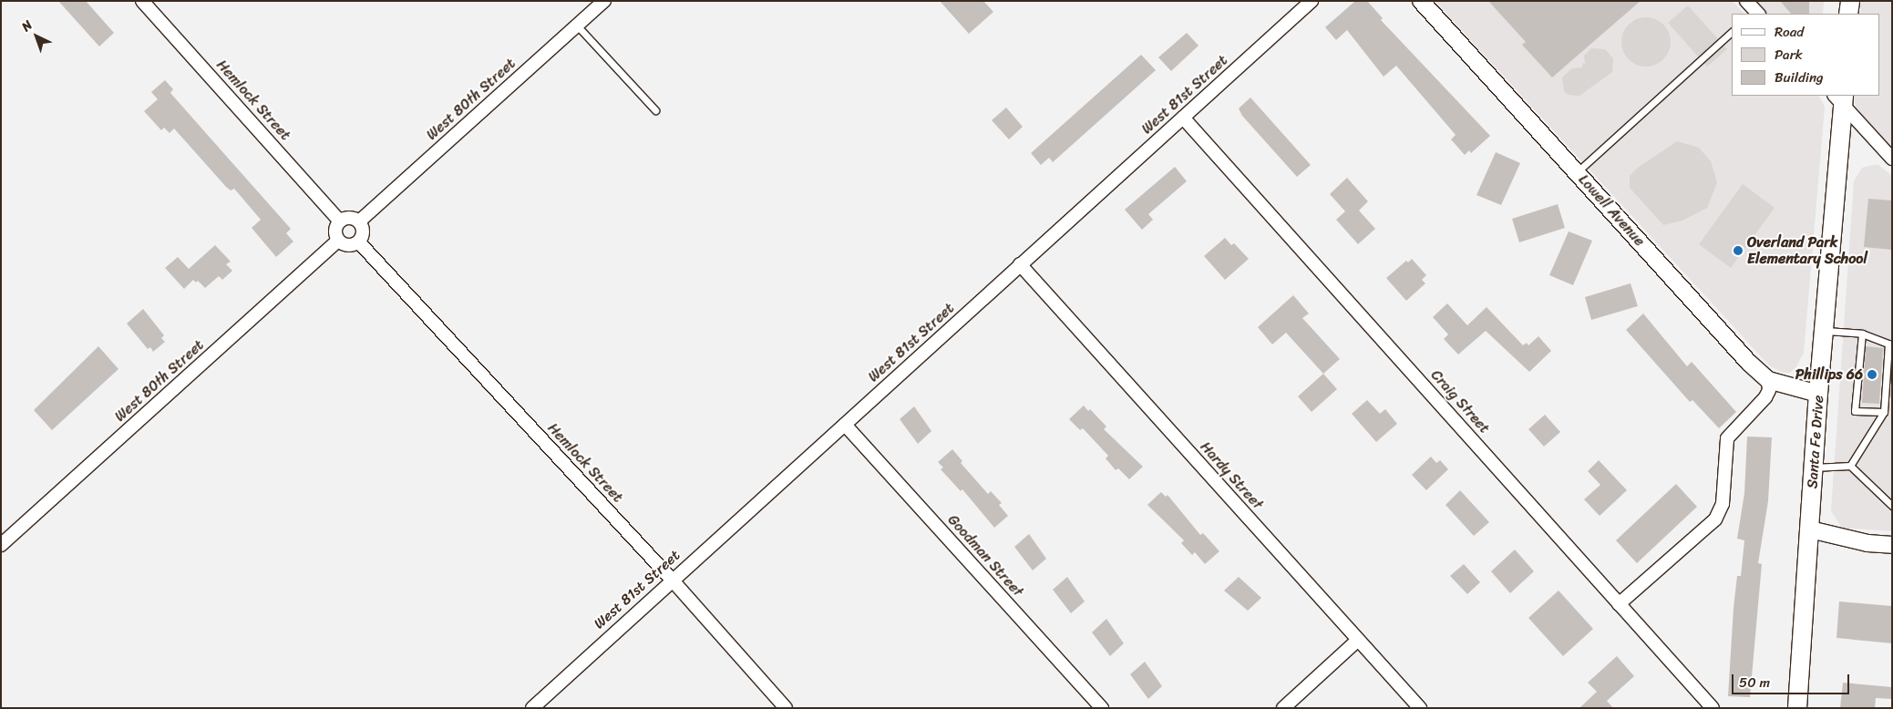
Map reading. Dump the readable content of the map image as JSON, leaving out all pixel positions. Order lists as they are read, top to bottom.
{
  "streets": {
    "main road": ["Santa Fe Drive"],
    "street": [
      "West 81st Street",
      "West 80th Street",
      "Hemlock Street",
      "Lowell Avenue",
      "Craig Street",
      "Hardy Street",
      "Goodman Street"
    ]
  },
  "crossings": [
    ["West 81st Street", "Hemlock Street"],
    ["West 81st Street", "Craig Street"],
    ["West 81st Street", "Hardy Street"],
    ["West 81st Street", "Goodman Street"],
    ["West 80th Street", "Hemlock Street"]
  ],
  "places": ["Overland Park Elementary School", "Phillips 66"],
  "legend": ["Road", "Park", "Building"],
  "scale_bar": "50 m",
  "north": "top left"
}
